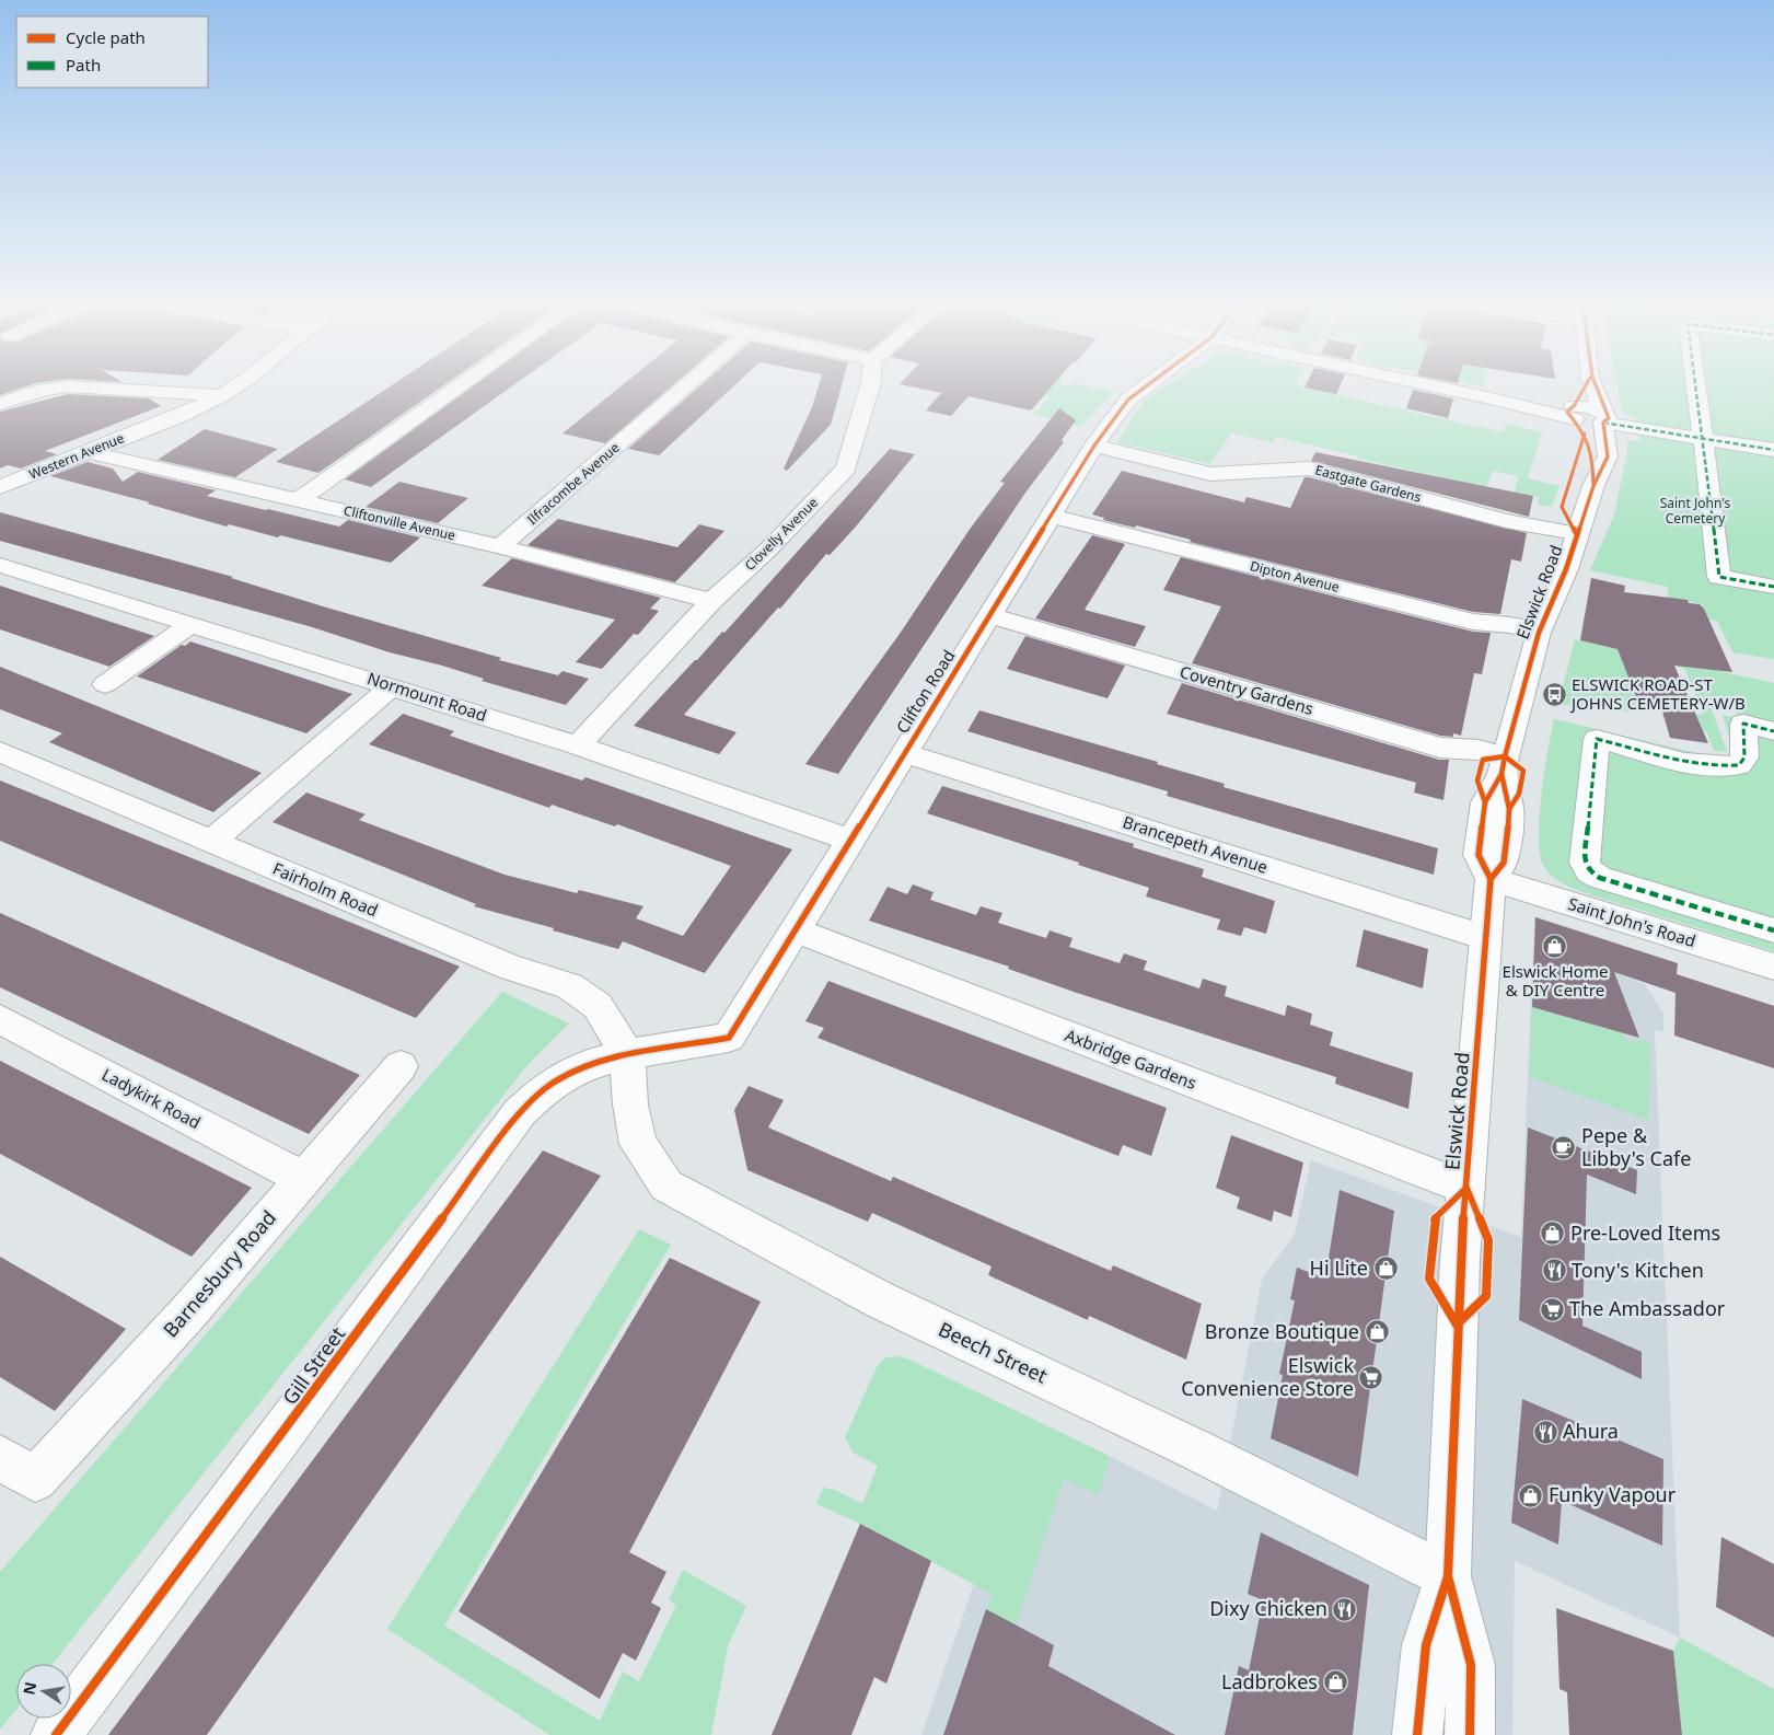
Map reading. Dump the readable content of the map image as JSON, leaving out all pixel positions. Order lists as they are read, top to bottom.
{
  "streets": {
    "street": [
      "Western Avenue",
      "Ilfracombe Avenue",
      "Eastgate Gardens",
      "Cliftonville Avenue",
      "Clovelly Avenue",
      "Dipton Avenue",
      "Elswick Road",
      "Coventry Gardens",
      "Clifton Road",
      "Normount Road",
      "Brancepeth Avenue",
      "Fairholm Road",
      "Saint John's Road",
      "Axbridge Gardens",
      "Ladykirk Road",
      "Barnesbury Road",
      "Beech Street",
      "Gill Street"
    ]
  },
  "crossings": [
    ["Western Avenue", "Cliftonville Avenue"],
    ["Ilfracombe Avenue", "Cliftonville Avenue"],
    ["Eastgate Gardens", "Elswick Road"],
    ["Eastgate Gardens", "Clifton Road"],
    ["Cliftonville Avenue", "Clovelly Avenue"],
    ["Clovelly Avenue", "Normount Road"],
    ["Dipton Avenue", "Elswick Road"],
    ["Dipton Avenue", "Clifton Road"],
    ["Elswick Road", "Coventry Gardens"],
    ["Elswick Road", "Brancepeth Avenue"],
    ["Elswick Road", "Saint John's Road"],
    ["Elswick Road", "Axbridge Gardens"],
    ["Elswick Road", "Beech Street"],
    ["Coventry Gardens", "Clifton Road"],
    ["Clifton Road", "Normount Road"],
    ["Clifton Road", "Brancepeth Avenue"],
    ["Clifton Road", "Fairholm Road"],
    ["Clifton Road", "Axbridge Gardens"],
    ["Clifton Road", "Beech Street"],
    ["Clifton Road", "Gill Street"],
    ["Fairholm Road", "Beech Street"],
    ["Fairholm Road", "Gill Street"],
    ["Ladykirk Road", "Barnesbury Road"],
    ["Beech Street", "Gill Street"]
  ],
  "parks": ["Saint John's Cemetery"],
  "places": {
    "bus stop": ["ELSWICK ROAD-ST JOHNS CEMETERY-W/B"],
    "shop": [
      "Elswick Home & DIY Centre",
      "Pre-Loved Items",
      "Hi Lite",
      "Bronze Boutique",
      "Funky Vapour",
      "Ladbrokes"
    ],
    "cafe": ["Pepe & Libby's Cafe"],
    "restaurant": ["Tony's Kitchen", "Ahura", "Dixy Chicken"],
    "supermarket": ["The Ambassador", "Elswick Convenience Store"]
  },
  "legend": ["Cycle path", "Path"],
  "north": "left"
}
